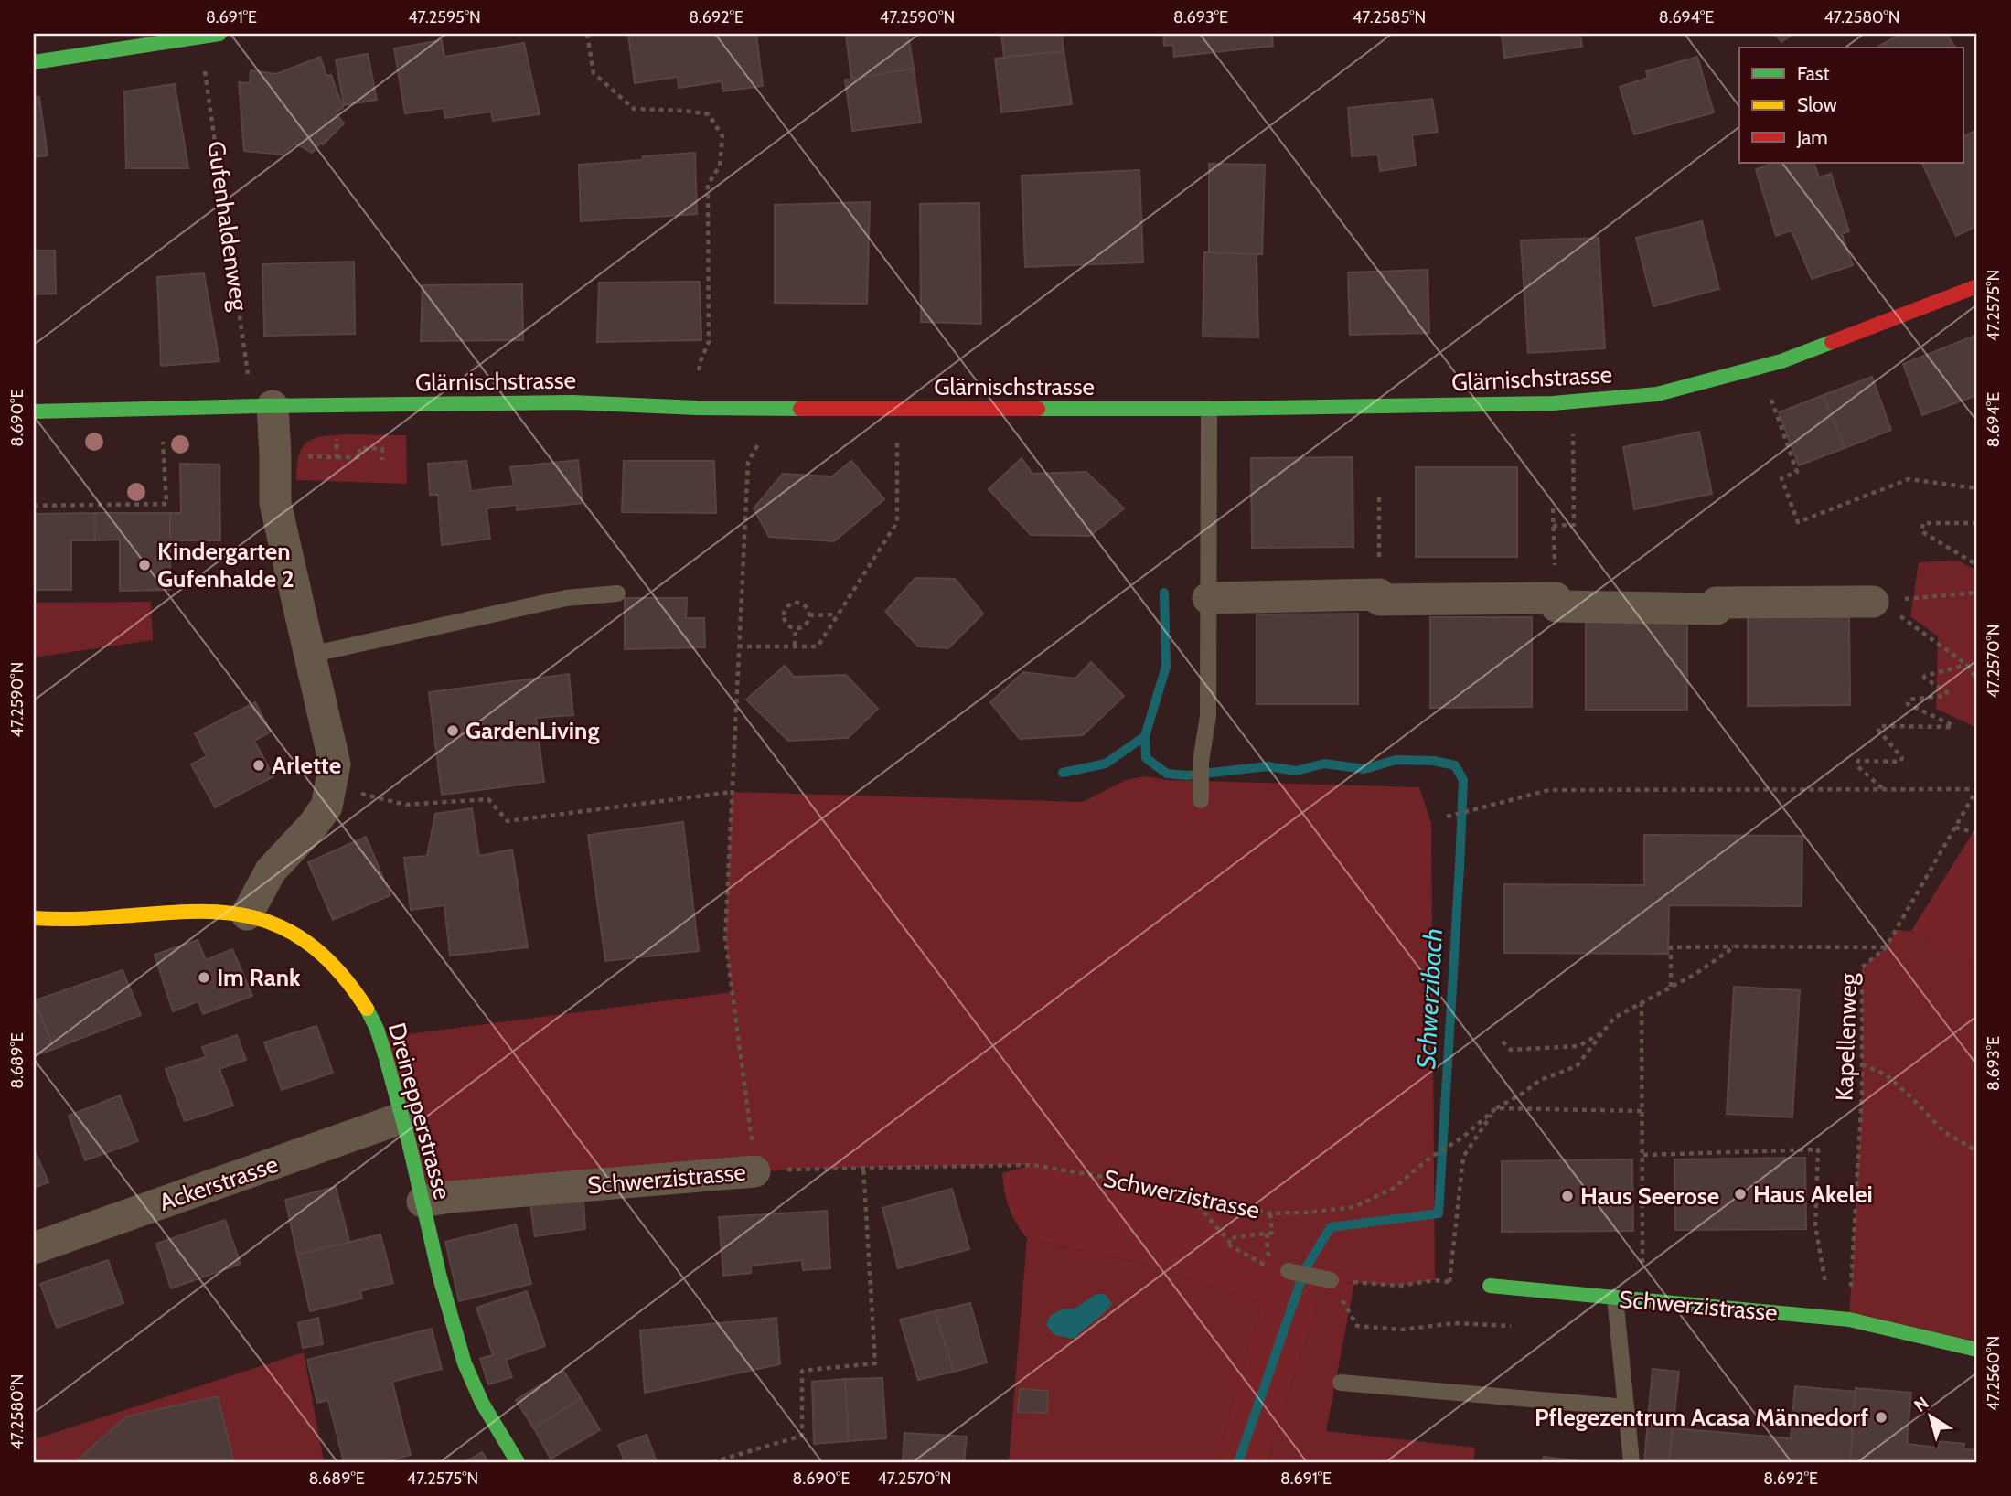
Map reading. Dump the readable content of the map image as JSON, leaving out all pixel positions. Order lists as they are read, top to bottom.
{
  "streets": {
    "street": [
      "Glärnischstrasse",
      "Dreinepperstrasse",
      "Schwerzistrasse",
      "Ackerstrasse"
    ],
    "path": ["Gufenhaldenweg", "Kapellenweg"]
  },
  "crossings": [
    ["Gufenhaldenweg", "Glärnischstrasse"],
    ["Kapellenweg", "Schwerzistrasse"],
    ["Dreinepperstrasse", "Schwerzistrasse"],
    ["Dreinepperstrasse", "Ackerstrasse"]
  ],
  "water": ["Schwerzibach"],
  "places": [
    "Kindergarten Gufenhalde 2",
    "GardenLiving",
    "Arlette",
    "Im Rank",
    "Haus Akelei",
    "Haus Seerose",
    "Pflegezentrum Acasa Männedorf"
  ],
  "legend": ["Fast", "Slow", "Jam"],
  "north": "top left",
  "coordinates": [
    "8.691°E",
    "47.2595°N",
    "8.692°E",
    "47.2590°N",
    "8.693°E",
    "47.2585°N",
    "8.694°E",
    "47.2580°N",
    "47.2575°N",
    "8.690°E",
    "47.2570°N",
    "8.689°E",
    "47.2560°N"
  ]
}
